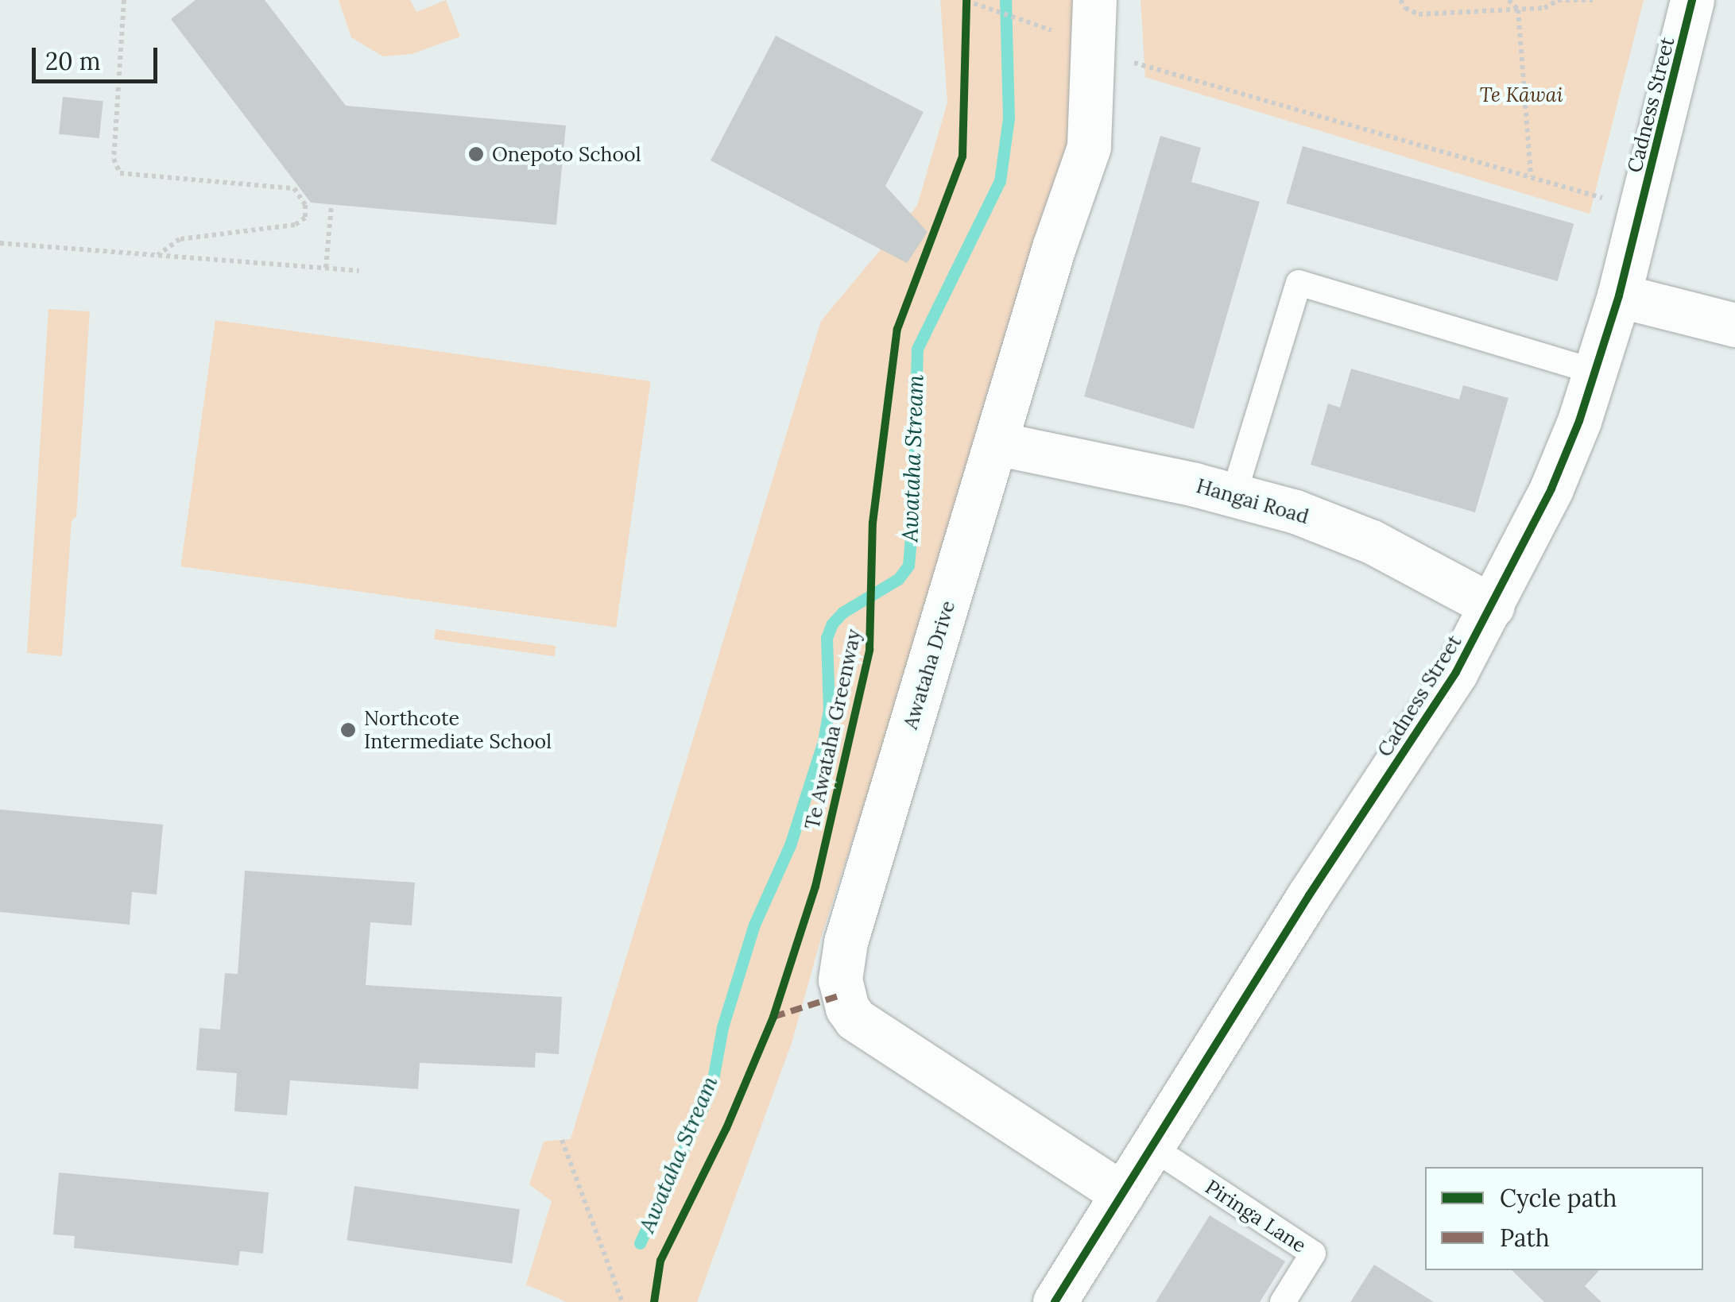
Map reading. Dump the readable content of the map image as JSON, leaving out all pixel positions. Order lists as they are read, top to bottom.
{
  "streets": {
    "street": ["Cadness Street", "Hangai Road", "Awataha Drive"],
    "lane": ["Piringa Lane"],
    "cycle path": ["Te Awataha Greenway"]
  },
  "crossings": [
    ["Cadness Street", "Hangai Road"],
    ["Cadness Street", "Awataha Drive"],
    ["Cadness Street", "Piringa Lane"],
    ["Hangai Road", "Awataha Drive"]
  ],
  "water": ["Awataha Stream"],
  "parks": ["Te Kāwai"],
  "places": ["Onepoto School", "Northcote Intermediate School"],
  "legend": ["Cycle path", "Path"],
  "scale_bar": "20 m"
}
